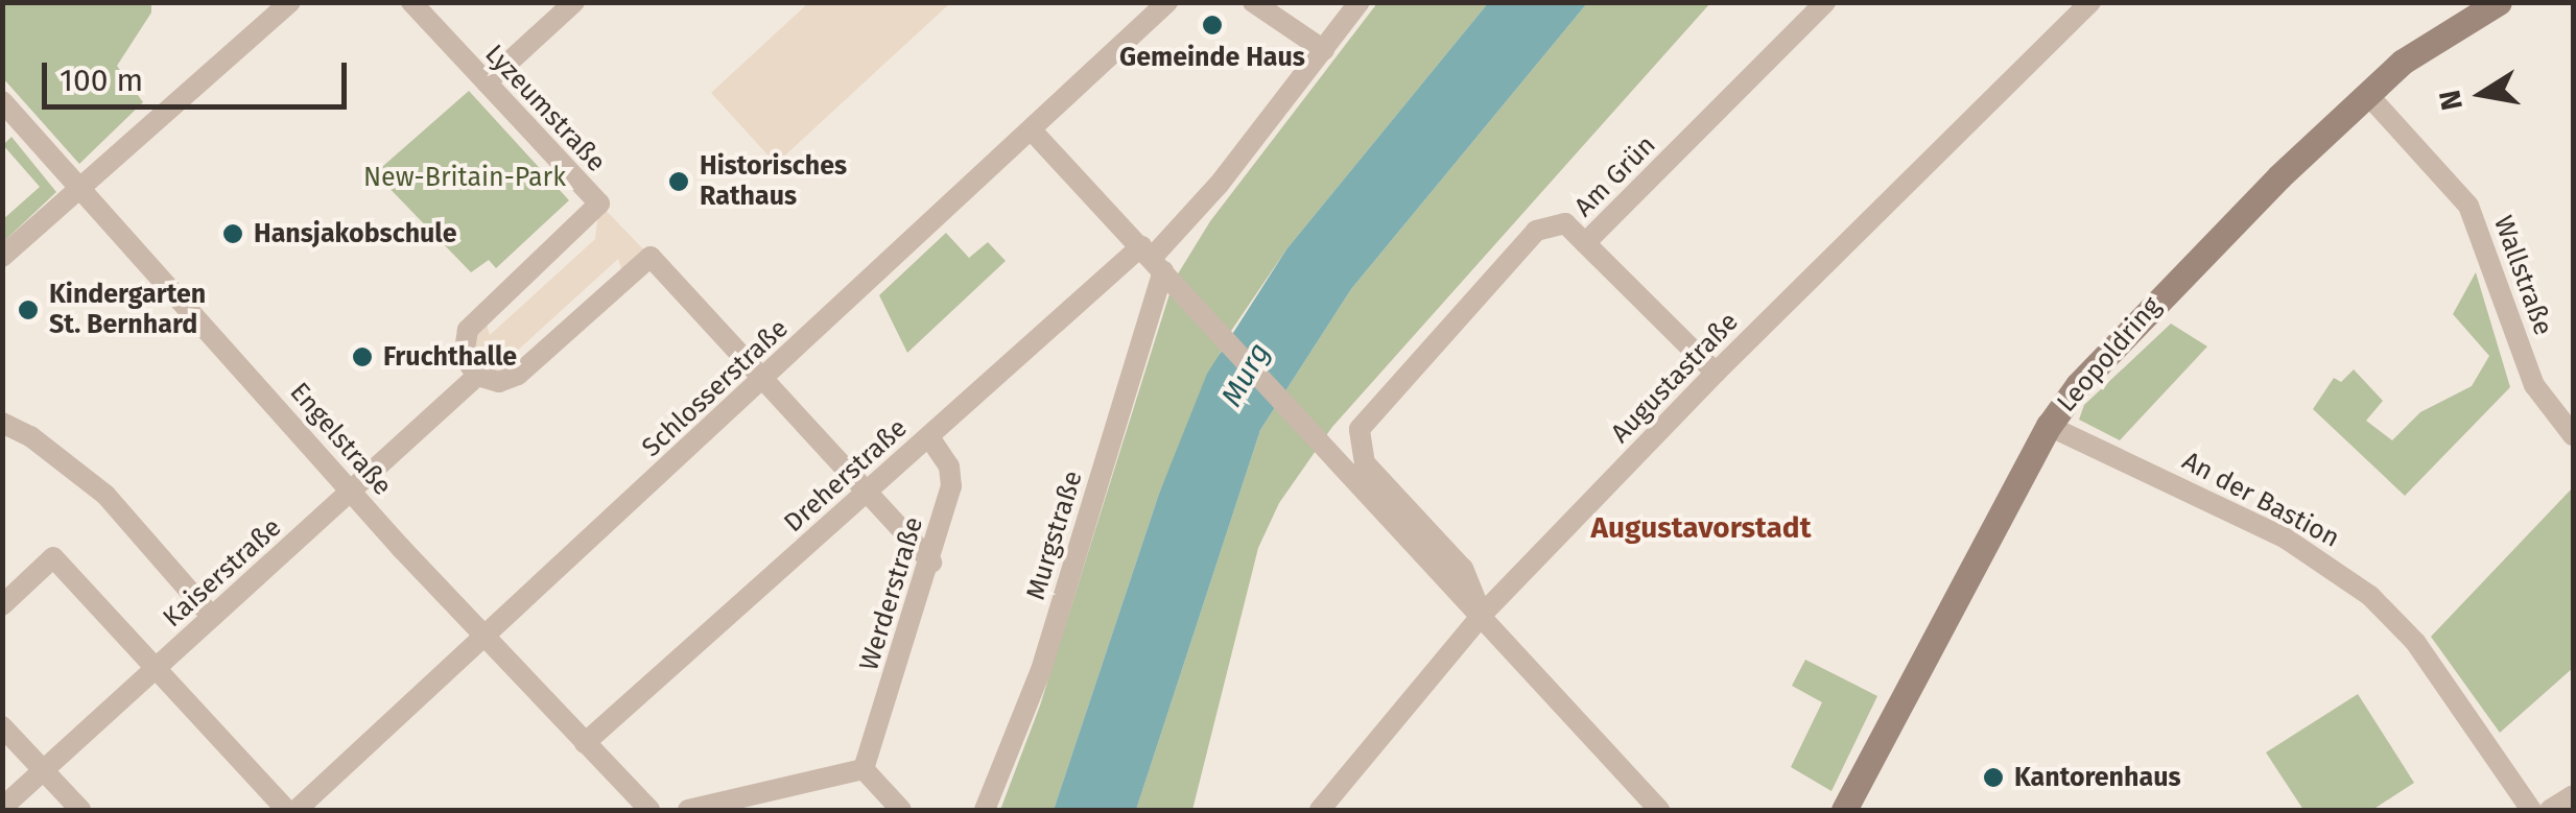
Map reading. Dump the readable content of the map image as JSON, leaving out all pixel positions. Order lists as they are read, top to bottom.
{
  "streets": {
    "main road": ["Leopoldring"],
    "street": [
      "Lyzeumstraße",
      "Am Grün",
      "Wallstraße",
      "Augustastraße",
      "Schlosserstraße",
      "Engelstraße",
      "Dreherstraße",
      "An der Bastion",
      "Murgstraße",
      "Kaiserstraße",
      "Werderstraße"
    ]
  },
  "crossings": [
    ["Lyzeumstraße", "Kaiserstraße"],
    ["Am Grün", "Augustastraße"],
    ["Wallstraße", "Leopoldring"],
    ["Leopoldring", "An der Bastion"],
    ["Schlosserstraße", "Engelstraße"],
    ["Engelstraße", "Dreherstraße"],
    ["Engelstraße", "Kaiserstraße"],
    ["Dreherstraße", "Murgstraße"],
    ["Dreherstraße", "Werderstraße"]
  ],
  "districts": ["Augustavorstadt"],
  "water": ["Murg"],
  "parks": ["New-Britain-Park"],
  "places": [
    "Gemeinde Haus",
    "Historisches Rathaus",
    "Hansjakobschule",
    "Kindergarten St. Bernhard",
    "Fruchthalle",
    "Kantorenhaus"
  ],
  "scale_bar": "100 m",
  "north": "left"
}
